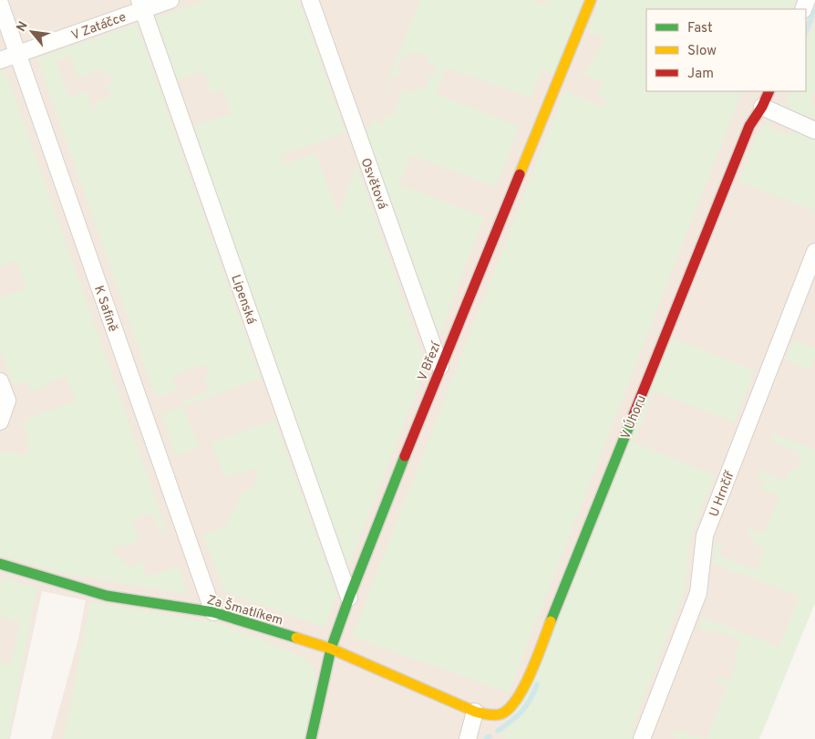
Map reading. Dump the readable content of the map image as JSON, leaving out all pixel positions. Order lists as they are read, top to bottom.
{
  "streets": {
    "street": [
      "V Zatáčce",
      "Osvětová",
      "Lipenská",
      "K Safině",
      "V Březí",
      "V Úhoru",
      "U Hrnčíř",
      "Za Šmatlíkem"
    ]
  },
  "crossings": [
    ["V Zatáčce", "Lipenská"],
    ["V Zatáčce", "K Safině"],
    ["Osvětová", "V Březí"],
    ["Lipenská", "V Březí"],
    ["K Safině", "Za Šmatlíkem"],
    ["V Březí", "Za Šmatlíkem"],
    ["V Úhoru", "Za Šmatlíkem"]
  ],
  "legend": ["Fast", "Slow", "Jam"],
  "north": "top left"
}
